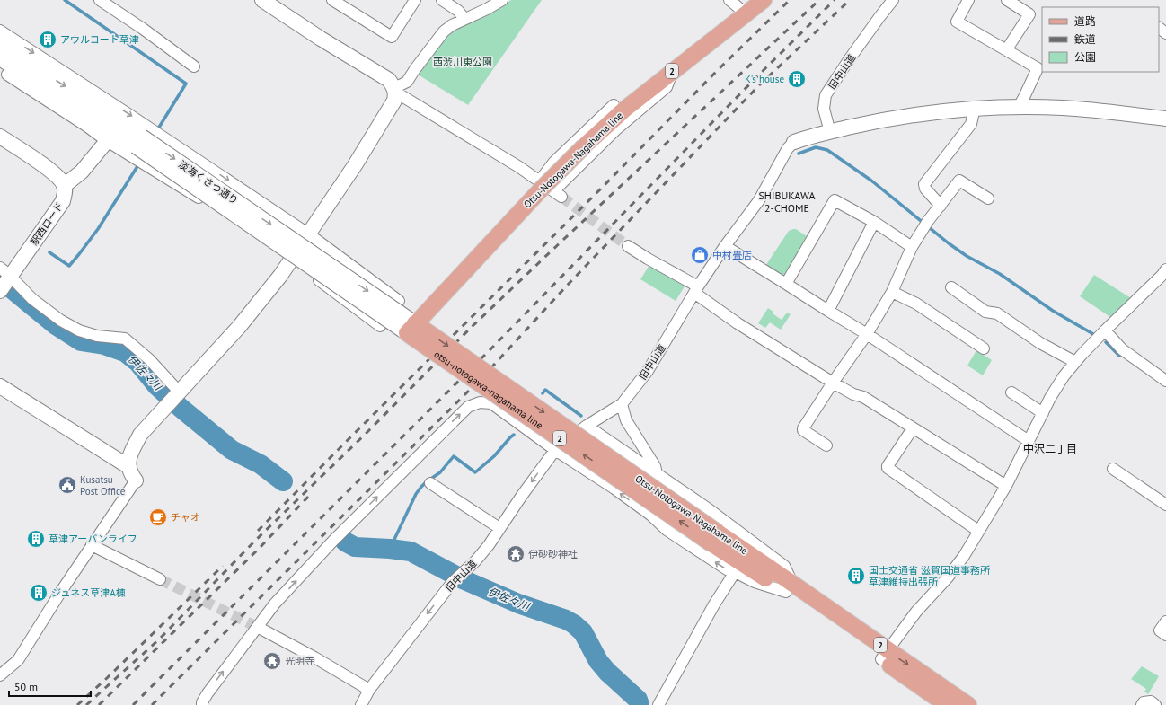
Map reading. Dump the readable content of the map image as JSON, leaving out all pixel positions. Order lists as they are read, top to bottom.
{
  "streets": {
    "main road": ["2", "Otsu-Notogawa-Nagahama line", "otsu-notogawa-nagahama line"],
    "street": ["旧中山道", "淡海くさつ通り", "駅西ロード"]
  },
  "crossings": [
    ["Otsu-Notogawa-Nagahama line", "淡海くさつ通り"],
    ["Otsu-Notogawa-Nagahama line", "otsu-notogawa-nagahama line"],
    ["淡海くさつ通り", "otsu-notogawa-nagahama line"]
  ],
  "districts": ["SHIBUKAWA 2-CHOME", "中沢二丁目"],
  "water": ["伊佐々川"],
  "parks": ["西渋川東公園"],
  "places": {
    "building": [
      "アウルコート草津",
      "K's house",
      "草津アーバンライフ",
      "国土交通省 滋賀国道事務所 草津維持出張所",
      "ジュネス草津A棟"
    ],
    "shop": ["中村畳店"],
    "public building": ["Kusatsu Post Office"],
    "cafe": ["チャオ"],
    "temple": ["伊砂砂神社", "光明寺"]
  },
  "legend": ["道路", "鉄道", "公園"],
  "scale_bar": "50 m"
}
